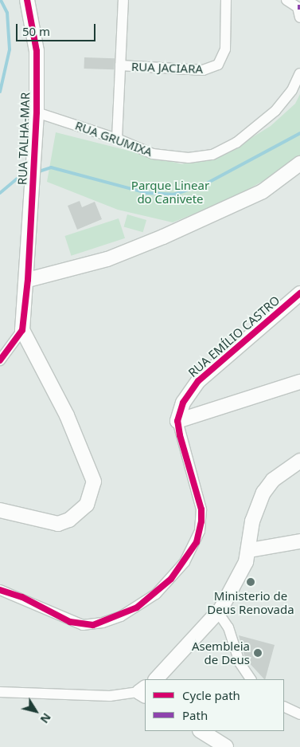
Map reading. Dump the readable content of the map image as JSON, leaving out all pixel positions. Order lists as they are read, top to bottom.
{
  "streets": {
    "street": [
      "RUA JACIARA",
      "RUA TALHA-MAR",
      "RUA GRUMIXA",
      "RUA EMÍLIO CASTRO"
    ]
  },
  "crossings": [
    ["RUA TALHA-MAR", "RUA GRUMIXA"]
  ],
  "parks": ["Parque Linear do Canivete"],
  "places": ["Ministerio de Deus Renovada", "Asembleia de Deus"],
  "legend": ["Cycle path", "Path"],
  "scale_bar": "50 m",
  "north": "bottom right"
}
